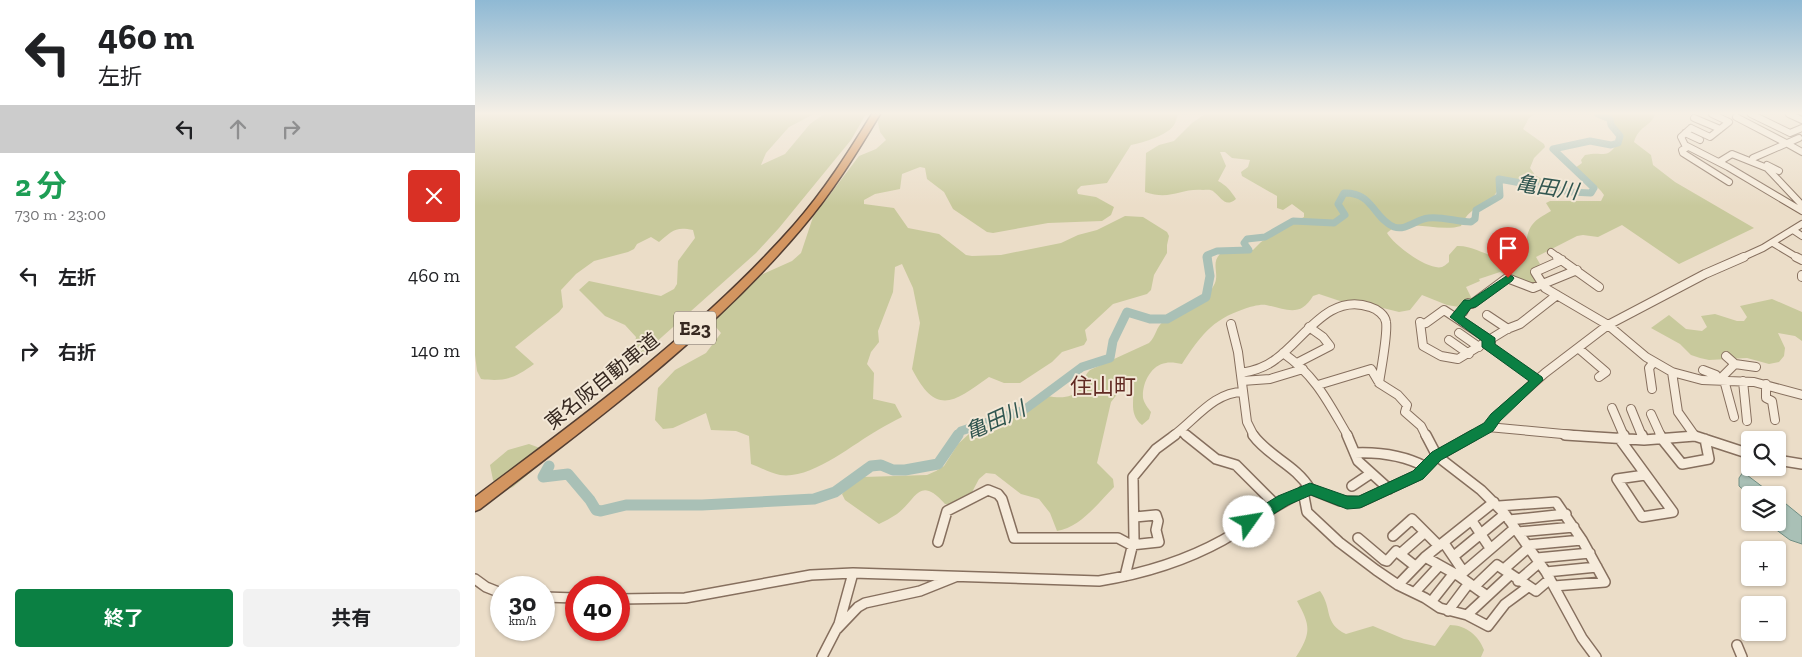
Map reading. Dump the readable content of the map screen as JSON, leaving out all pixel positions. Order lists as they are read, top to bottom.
{
  "streets": {
    "highway": ["E23", "東名阪自動車道"]
  },
  "districts": ["住山町"],
  "water": ["亀田川"],
  "page": {
    "turn": ["460 m", "左折"],
    "heading": ["2 分", "730 m · 23:00"],
    "list": [
      {
        "name": "左折",
        "value": "460 m"
      },
      {
        "name": "右折",
        "value": "140 m"
      }
    ],
    "map_buttons": ["+", "−"],
    "speed": "30 km/h",
    "limit": "40",
    "buttons": ["終了", "共有"]
  }
}
